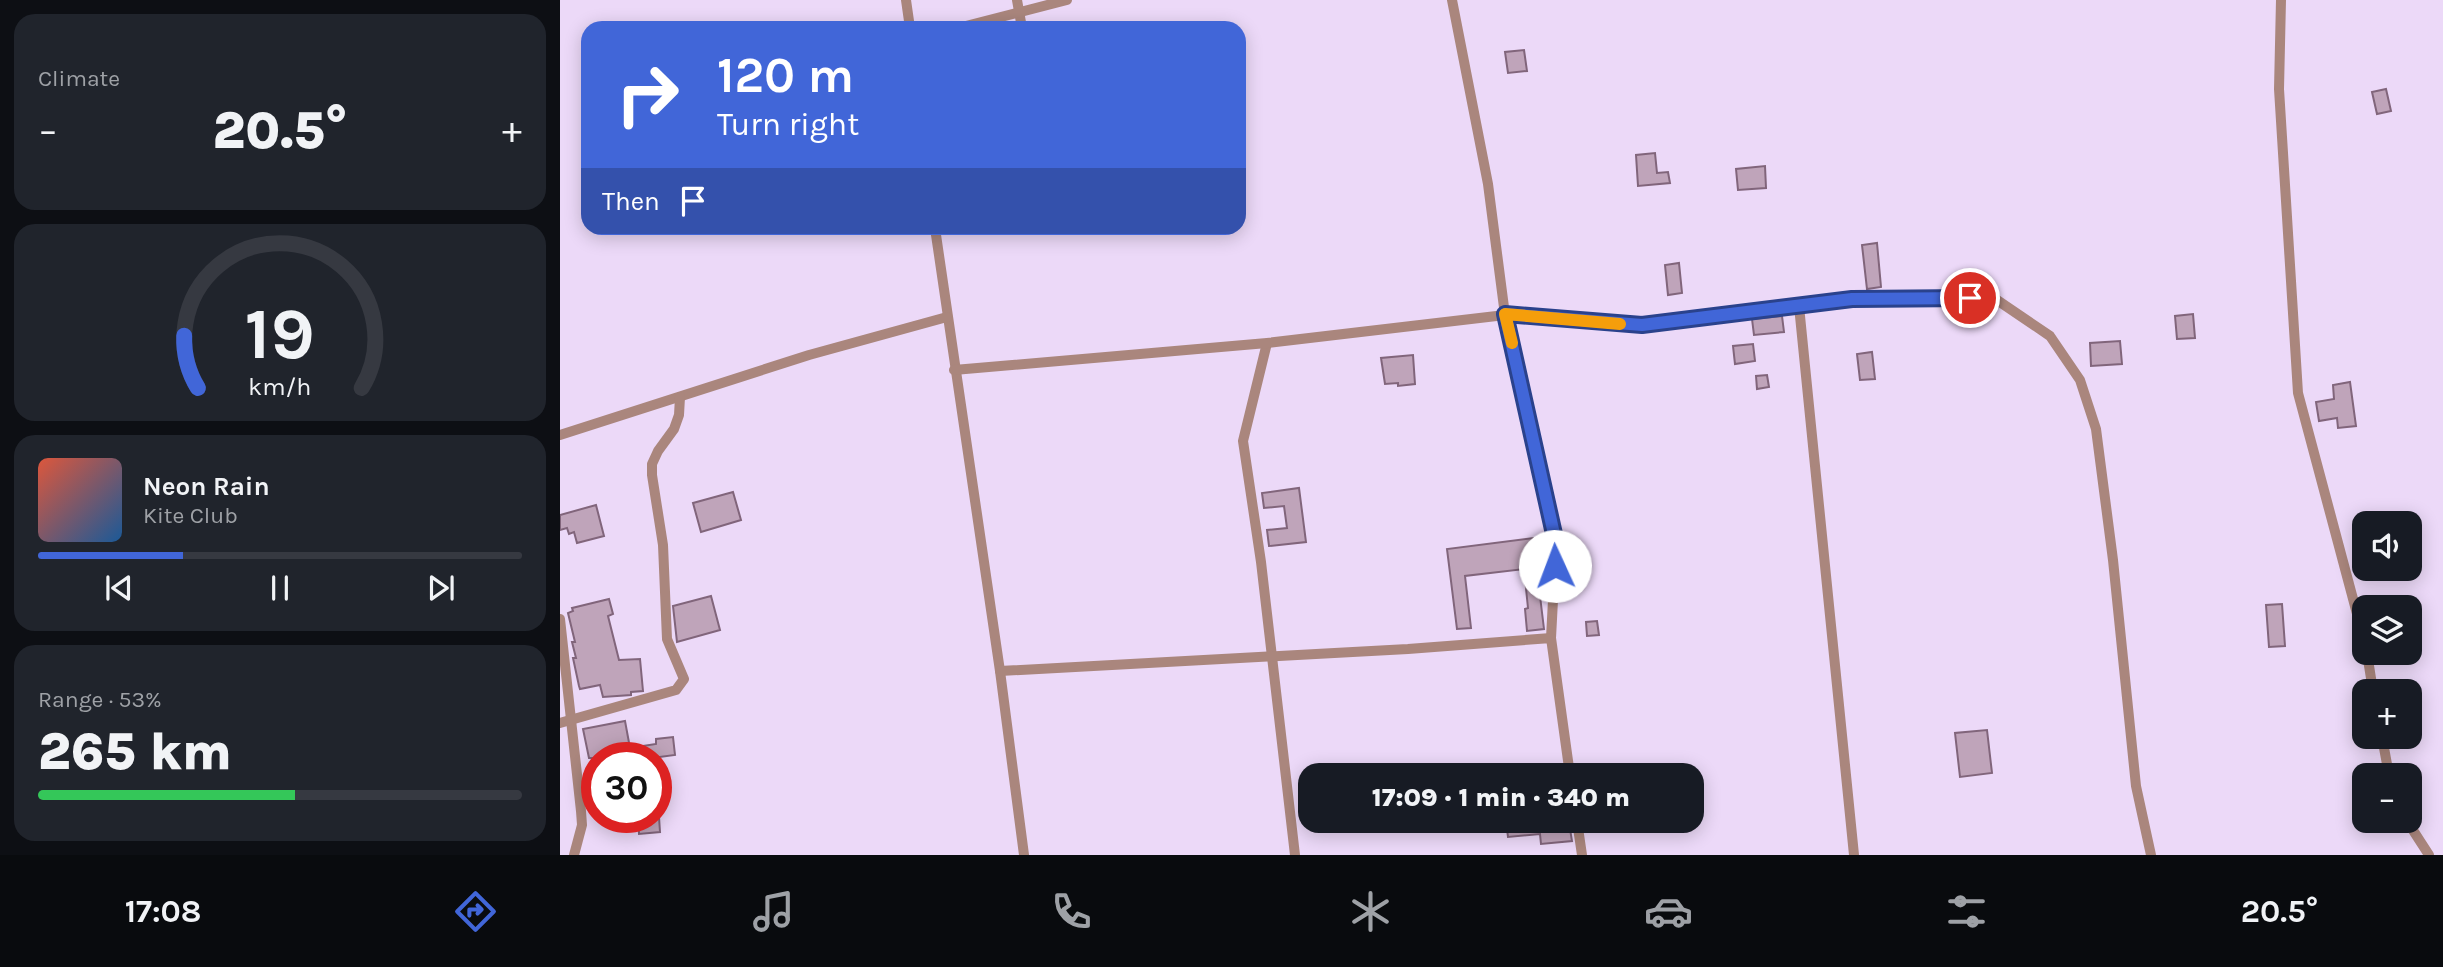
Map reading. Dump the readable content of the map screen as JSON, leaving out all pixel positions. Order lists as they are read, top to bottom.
{
  "page": {
    "tile": [
      "Climate",
      ["Range · 53%", "265 km"]
    ],
    "turn": ["120 m", "Turn right"],
    "heat": ["−", "20.5°", "+"],
    "then": "Then",
    "song": ["Neon Rain", "Kite Club"],
    "map_buttons": ["+", "−"],
    "limit": "30",
    "trip": "17:09 · 1 min · 340 m",
    "tabs": ["17:08", "20.5°"],
    "gauge": ["19", "km/h"]
  }
}
